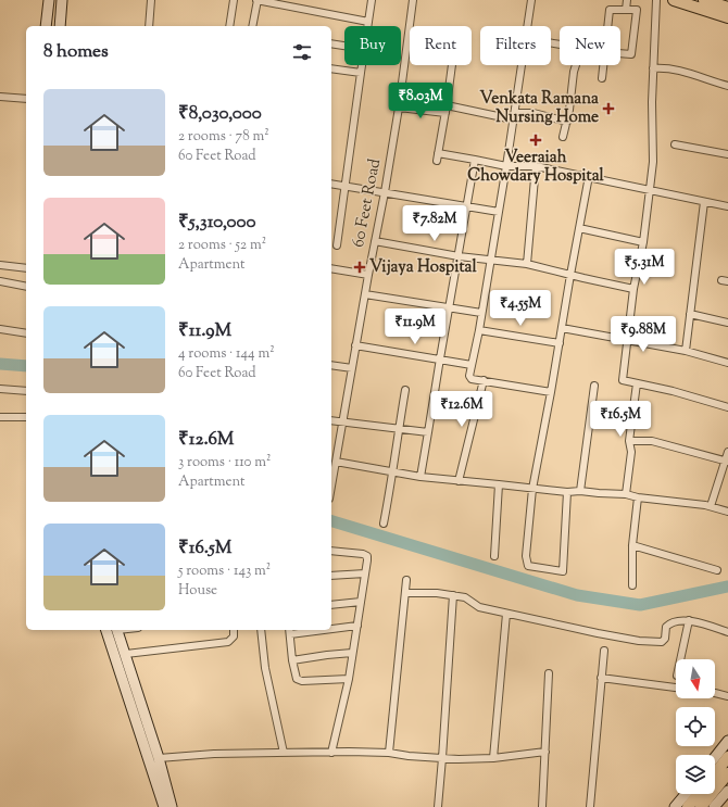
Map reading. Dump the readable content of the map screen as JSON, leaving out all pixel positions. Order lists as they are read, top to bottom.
{
  "streets": {
    "street": ["60 Feet Road"]
  },
  "places": {
    "health": ["Venkata Ramana Nursing Home", "Veeraiah Chowdary Hospital", "Vijaya Hospital"]
  },
  "north": "bottom",
  "page": {
    "chip": [
      "Buy",
      "Rent",
      "Filters",
      "New"
    ],
    "heading": "8 homes",
    "list": [
      {
        "name": "₹8,030,000",
        "note": "2 rooms · 78 m² · 60 Feet Road"
      },
      {
        "name": "₹5,310,000",
        "note": "2 rooms · 52 m² · Apartment"
      },
      {
        "name": "₹11.9M",
        "note": "4 rooms · 144 m² · 60 Feet Road"
      },
      {
        "name": "₹12.6M",
        "note": "3 rooms · 110 m² · Apartment"
      },
      {
        "name": "₹16.5M",
        "note": "5 rooms · 143 m² · House"
      }
    ],
    "price": [
      "₹8.03M",
      "₹7.82M",
      "₹5.31M",
      "₹4.55M",
      "₹11.9M",
      "₹9.88M",
      "₹12.6M",
      "₹16.5M"
    ]
  }
}
